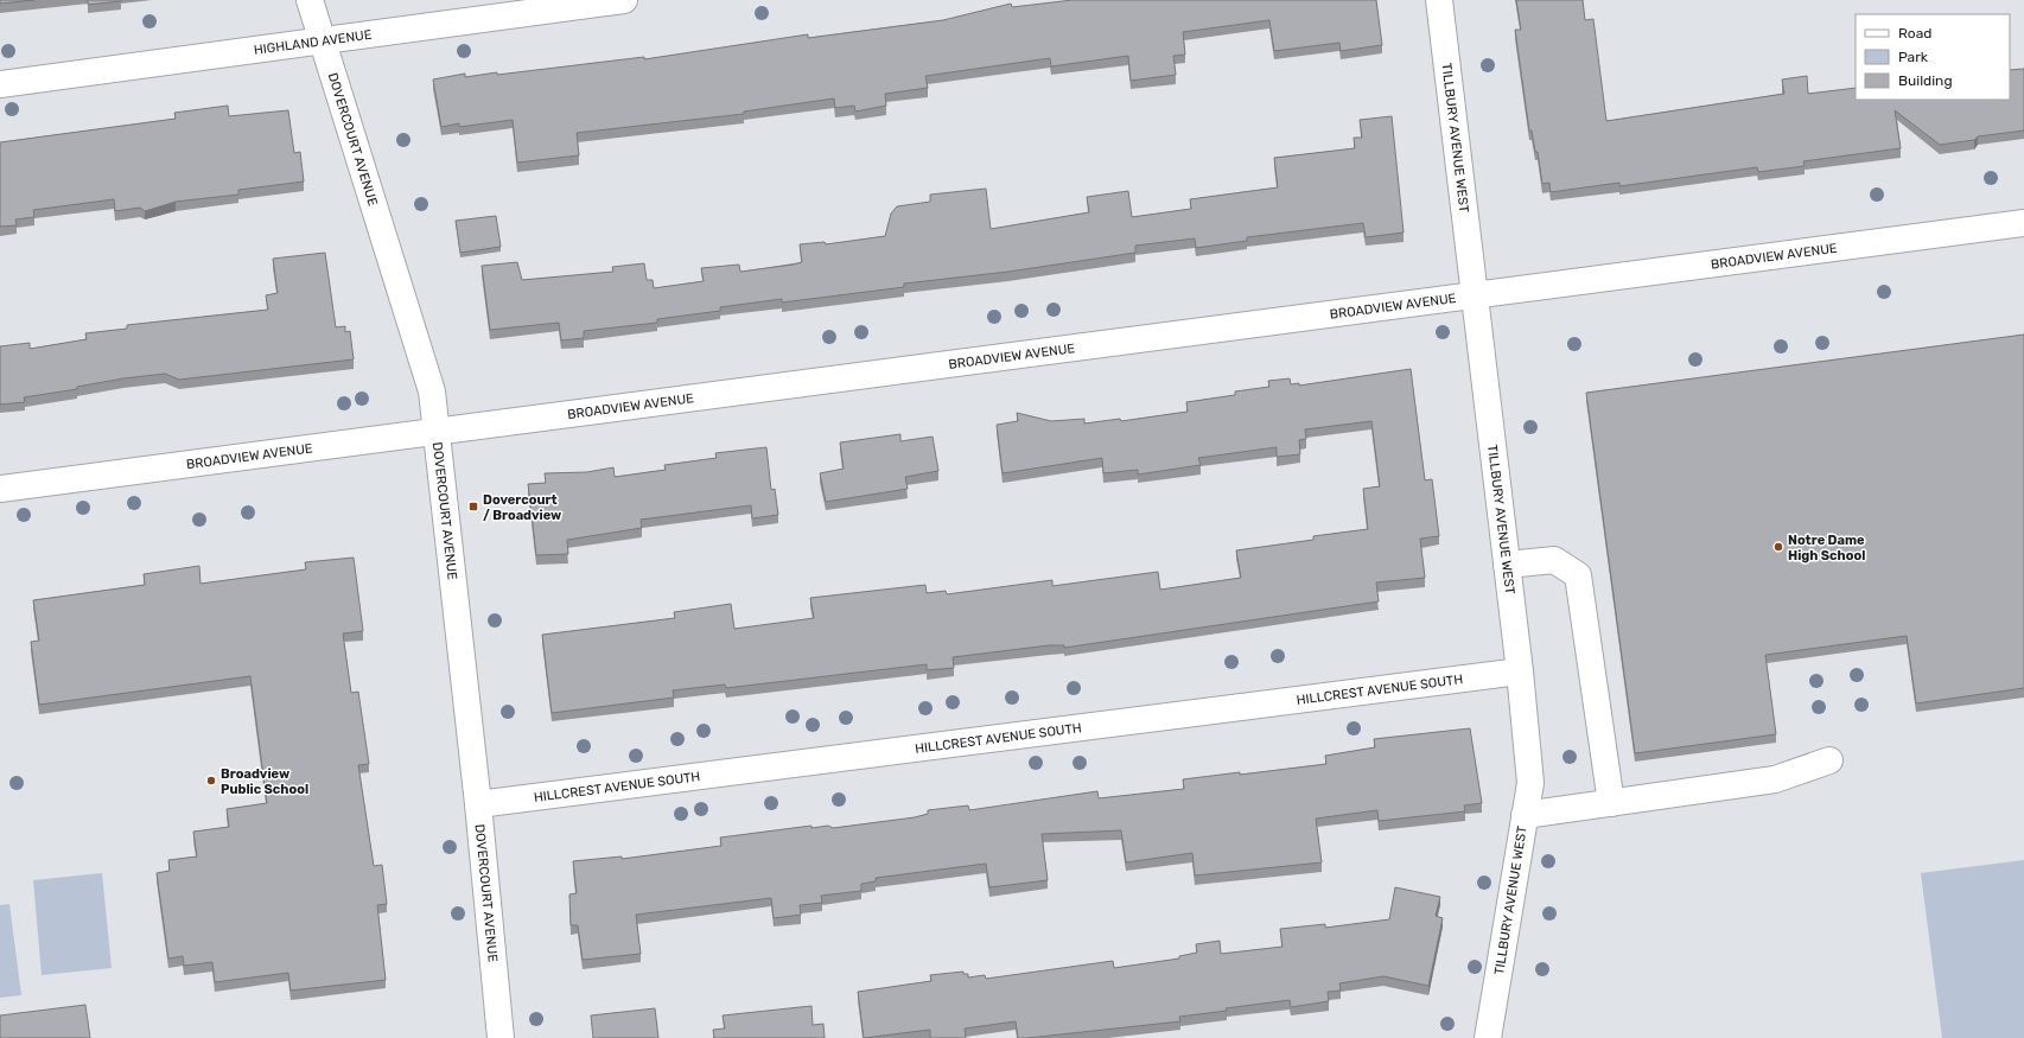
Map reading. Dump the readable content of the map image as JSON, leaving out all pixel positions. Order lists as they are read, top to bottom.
{
  "streets": {
    "street": [
      "HIGHLAND AVENUE",
      "TILLBURY AVENUE WEST",
      "DOVERCOURT AVENUE",
      "BROADVIEW AVENUE",
      "HILLCREST AVENUE SOUTH"
    ]
  },
  "crossings": [
    ["HIGHLAND AVENUE", "DOVERCOURT AVENUE"],
    ["TILLBURY AVENUE WEST", "BROADVIEW AVENUE"],
    ["TILLBURY AVENUE WEST", "HILLCREST AVENUE SOUTH"],
    ["DOVERCOURT AVENUE", "BROADVIEW AVENUE"],
    ["DOVERCOURT AVENUE", "HILLCREST AVENUE SOUTH"]
  ],
  "places": {
    "transit": ["Dovercourt / Broadview"],
    "other": ["Notre Dame High School", "Broadview Public School"]
  },
  "legend": ["Road", "Park", "Building"]
}
